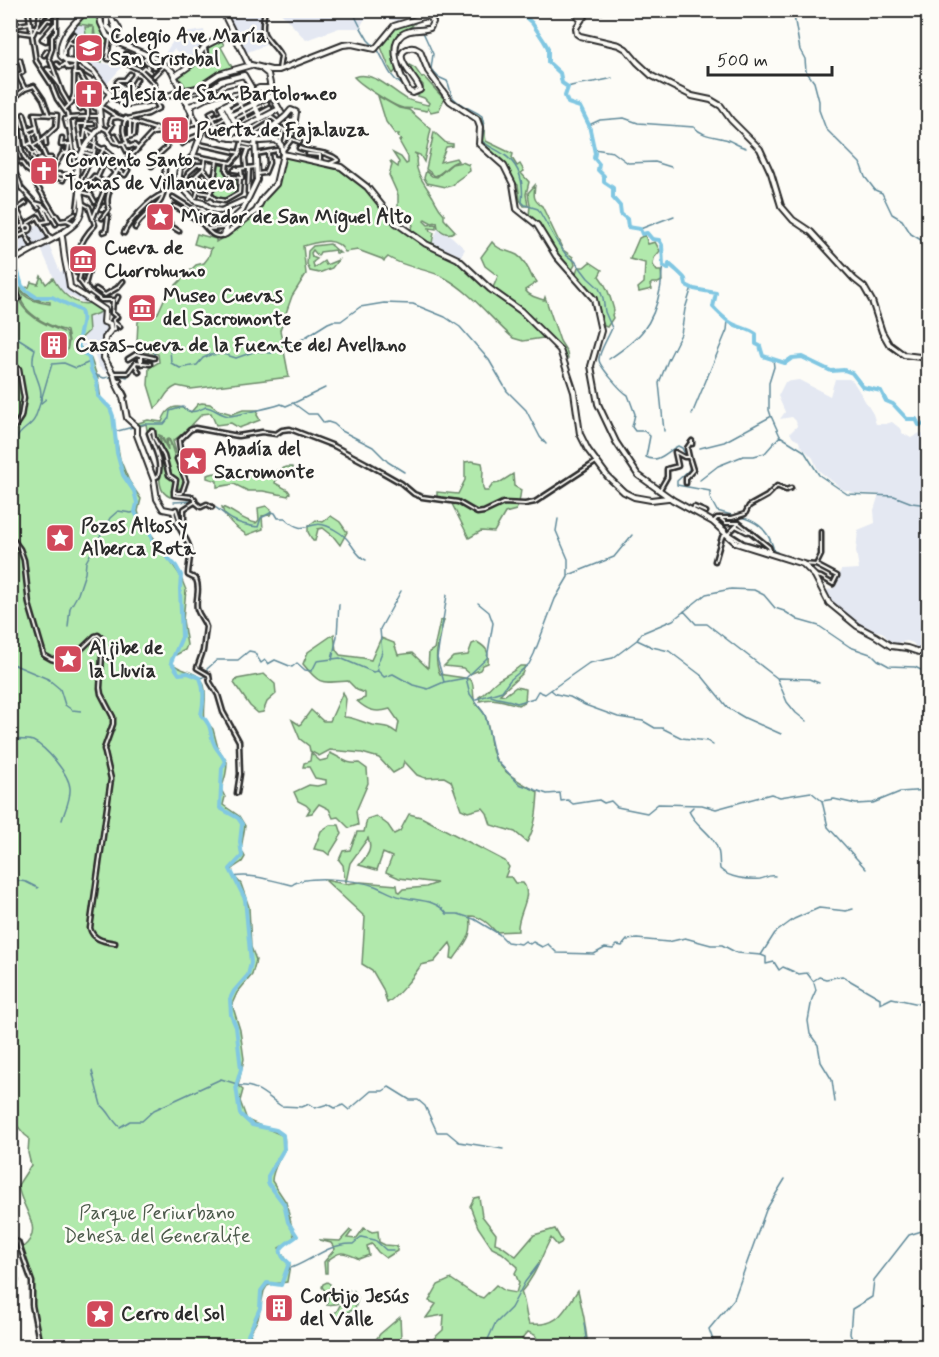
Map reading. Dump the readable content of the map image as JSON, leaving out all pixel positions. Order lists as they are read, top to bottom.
{
  "parks": ["Parque Periurbano Dehesa del Generalife"],
  "places": {
    "school or university": ["Colegio Ave María San Cristobal"],
    "church": ["Iglesia de San Bartolomeo", "Convento Santo Tomas de Villanueva"],
    "building": ["Puerta de Fajalauza", "Casas-cueva de la Fuente del Avellano", "Cortijo Jesús del Valle"],
    "place": [
      "Mirador de San Miguel Alto",
      "Abadía del Sacromonte",
      "Pozos Altos y Alberca Rota",
      "Aljibe de la Lluvia",
      "Cerro del sol"
    ],
    "museum": ["Cueva de Chorrohumo", "Museo Cuevas del Sacromonte"]
  },
  "scale_bar": "500 m"
}
